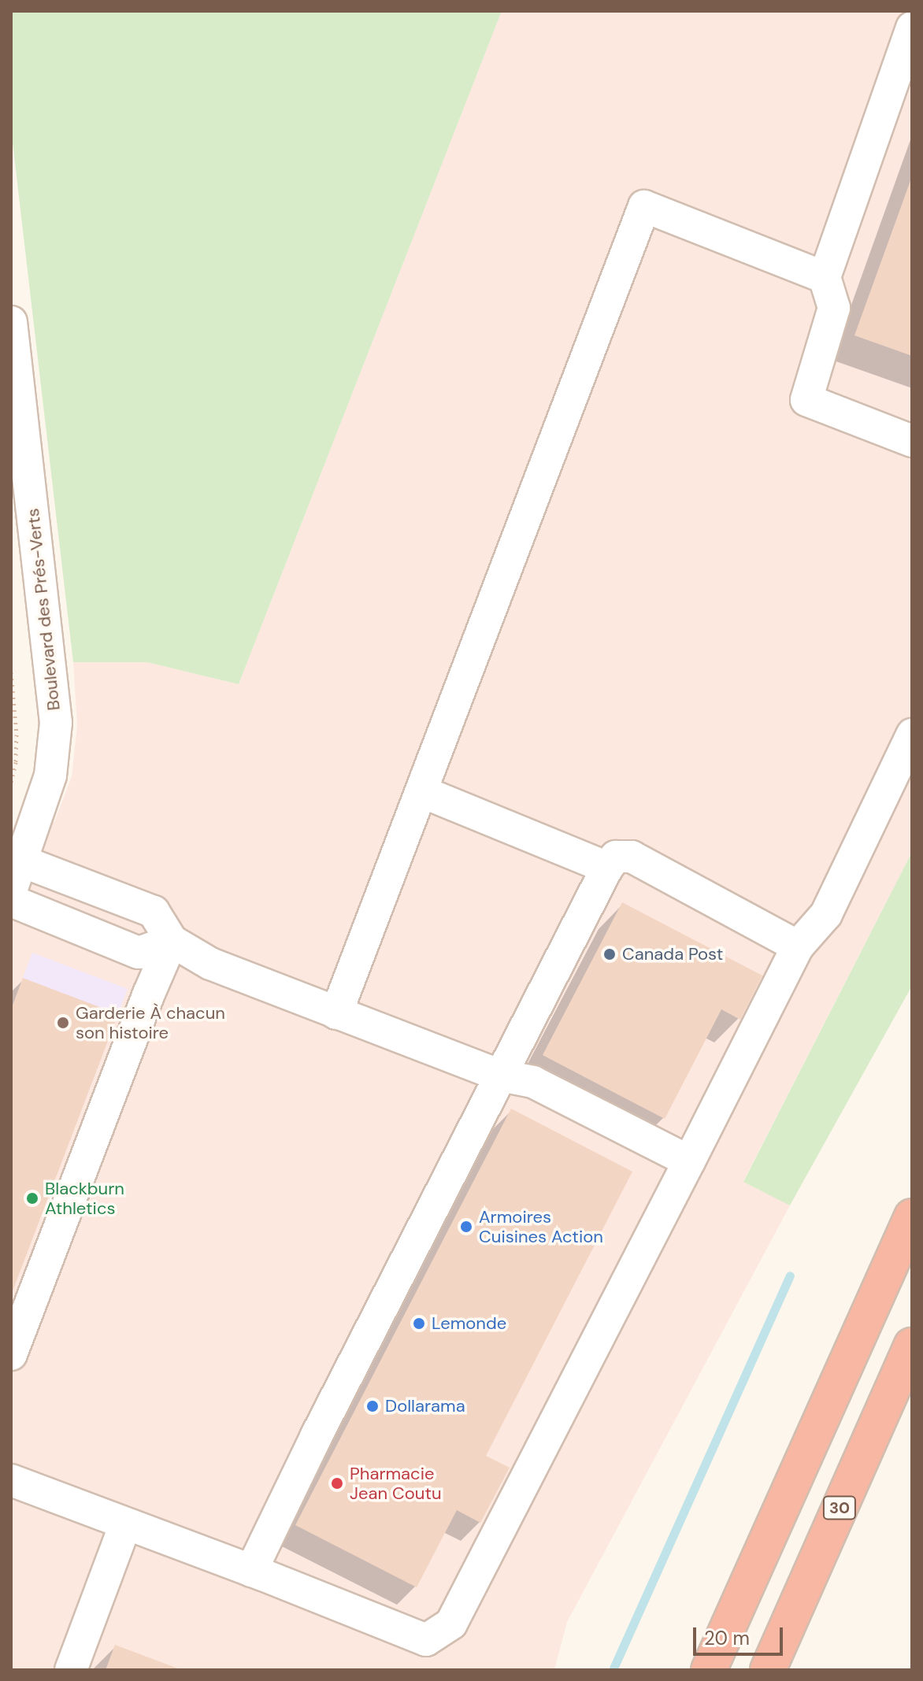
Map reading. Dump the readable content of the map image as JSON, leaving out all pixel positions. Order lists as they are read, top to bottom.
{
  "streets": {
    "highway": ["30"],
    "street": ["Boulevard des Prés-Verts"]
  },
  "places": [
    "Canada Post",
    "Garderie À chacun son histoire",
    "Blackburn Athletics",
    "Armoires Cuisines Action",
    "Lemonde",
    "Dollarama",
    "Pharmacie Jean Coutu"
  ],
  "scale_bar": "20 m"
}
